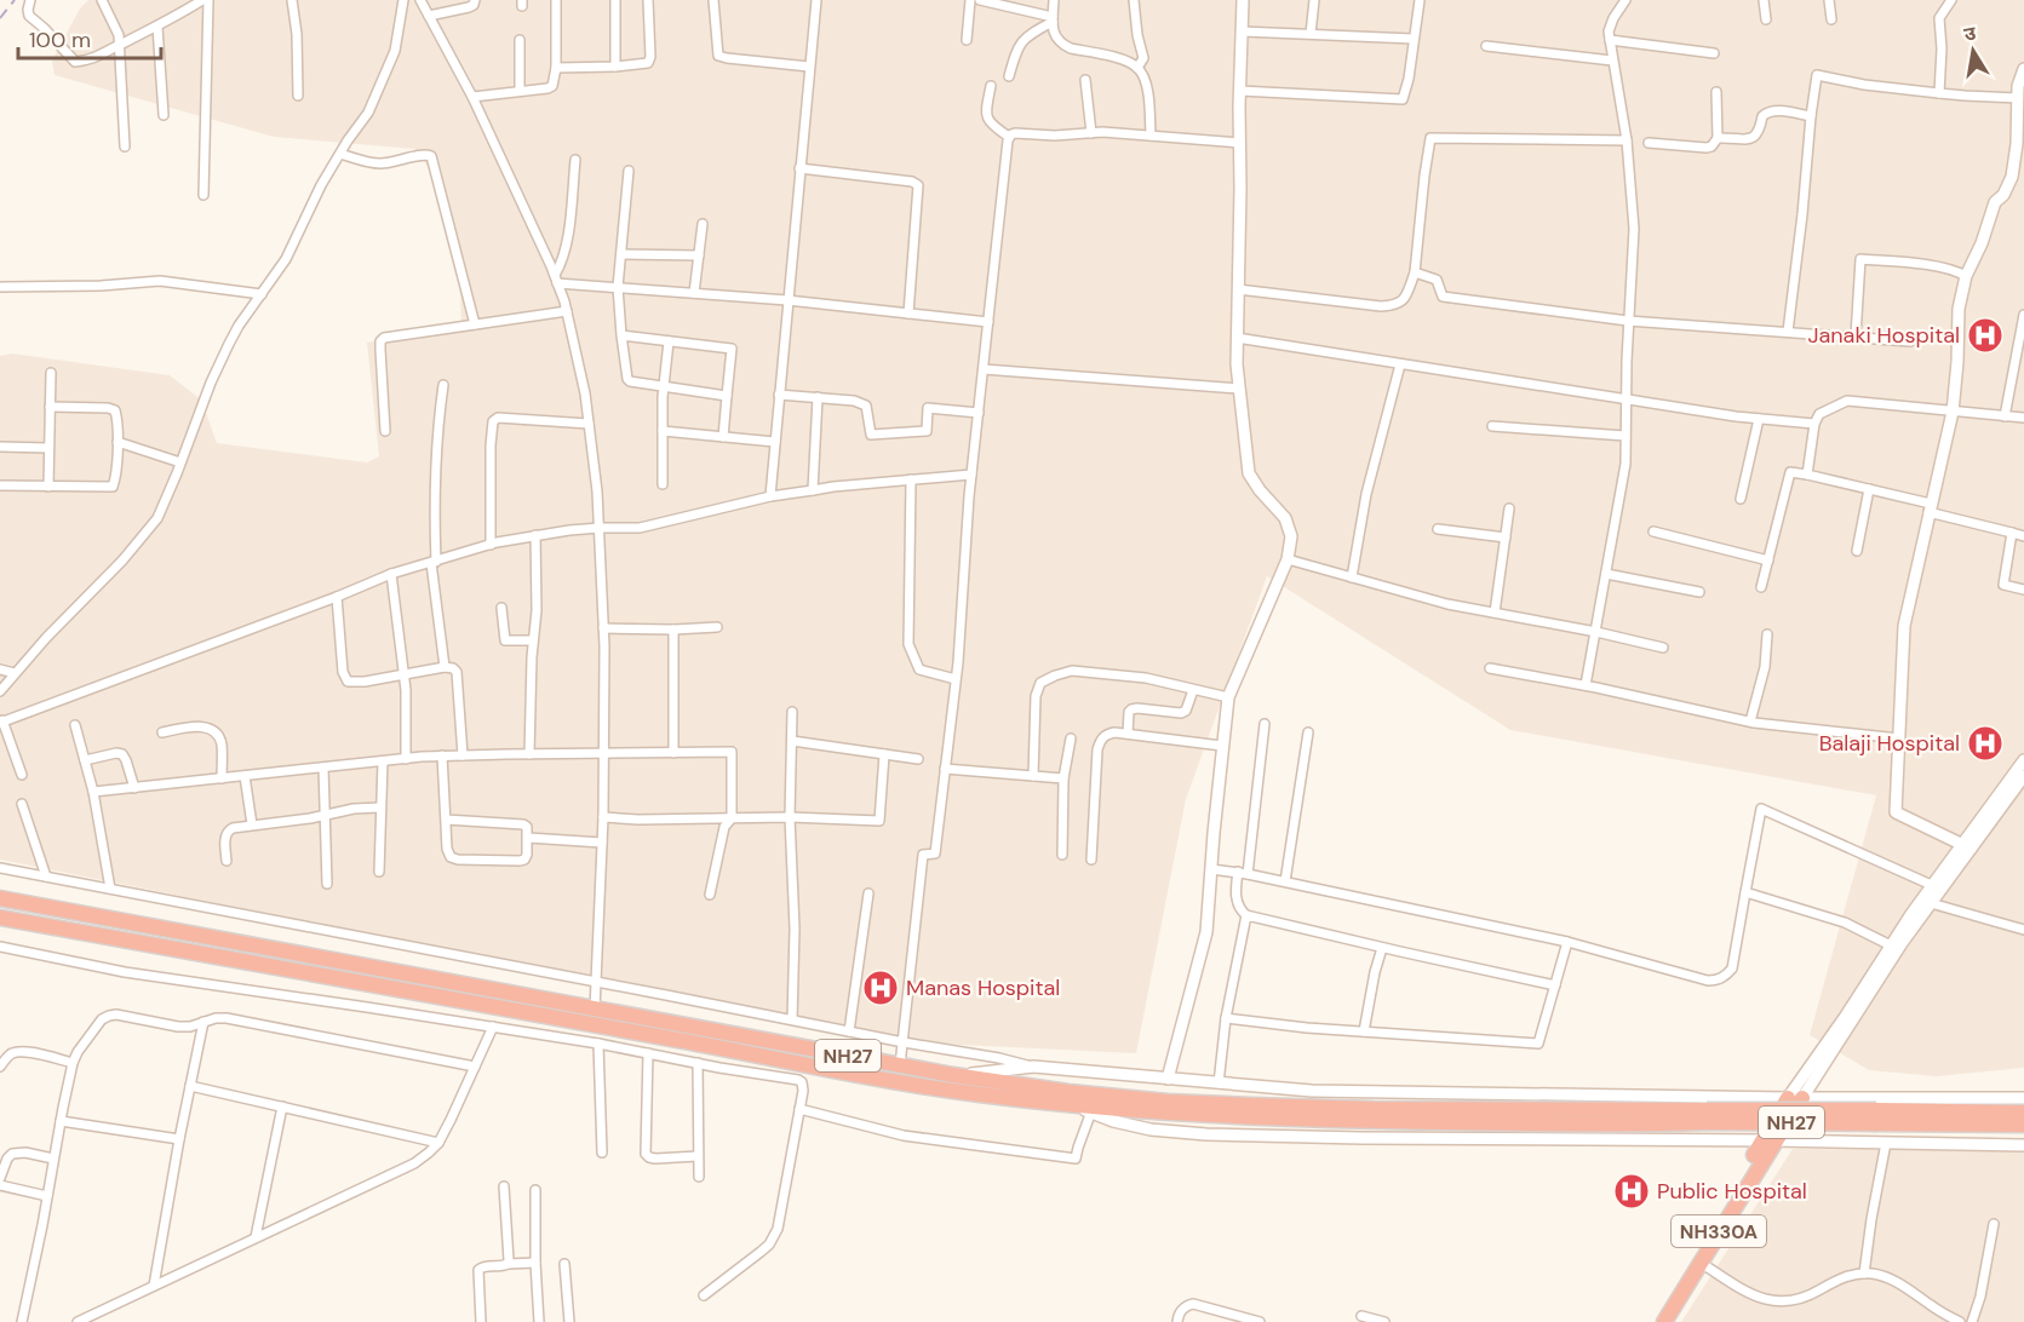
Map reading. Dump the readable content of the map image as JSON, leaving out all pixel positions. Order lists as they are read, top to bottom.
{
  "streets": {
    "highway": ["NH27", "NH330A"]
  },
  "places": {
    "hospital": [
      "Janaki Hospital",
      "Balaji Hospital",
      "Manas Hospital",
      "Public Hospital"
    ]
  },
  "scale_bar": "100 m",
  "north": "top"
}
